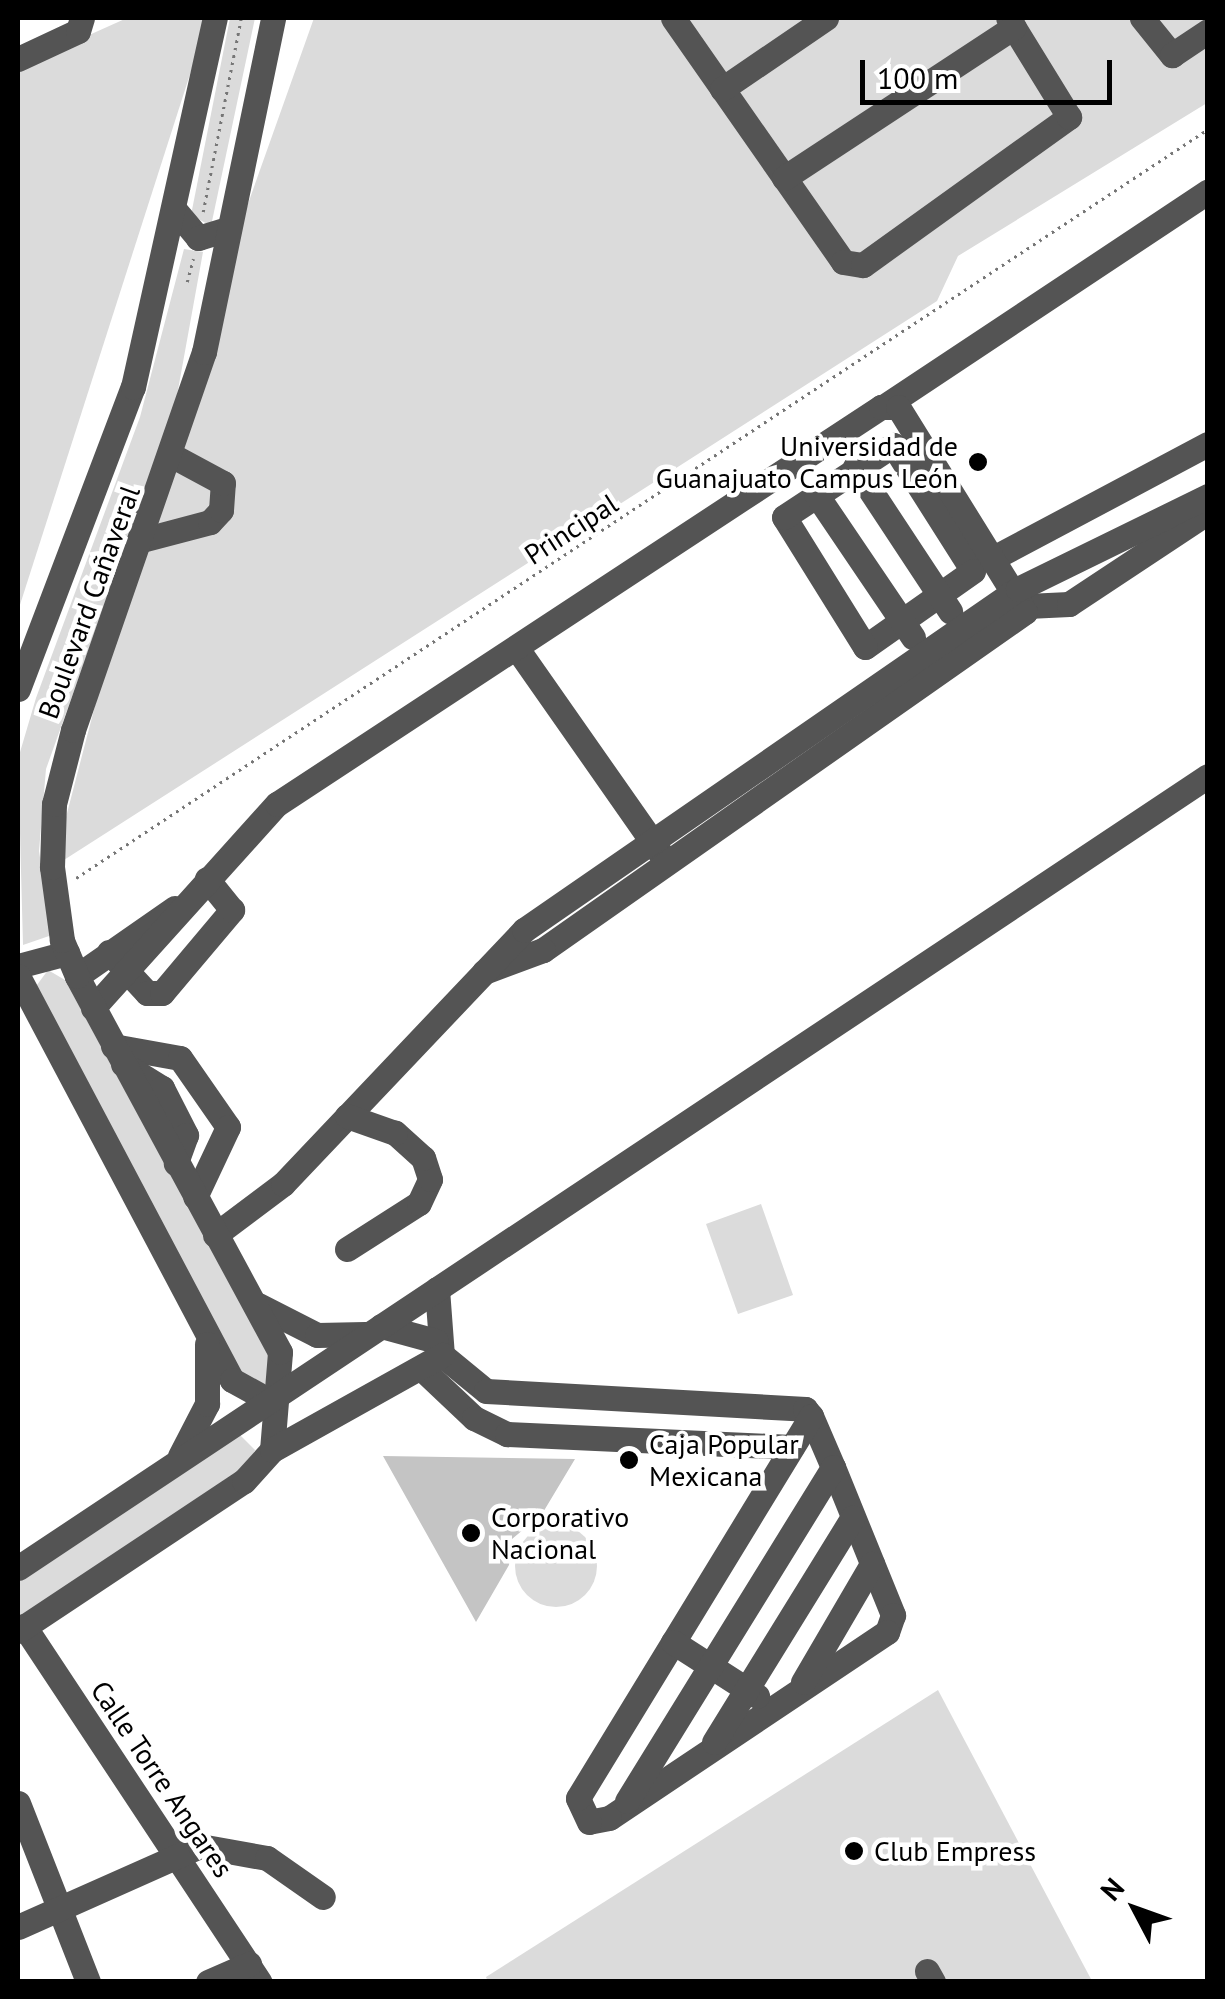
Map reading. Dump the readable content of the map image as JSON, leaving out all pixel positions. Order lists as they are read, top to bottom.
{
  "streets": {
    "street": ["Boulevard Cañaveral", "Calle Torre Angares"],
    "path": ["Principal"]
  },
  "crossings": [
    ["Principal", "Boulevard Cañaveral"]
  ],
  "places": [
    "Universidad de Guanajuato Campus León",
    "Caja Popular Mexicana",
    "Corporativo Nacional",
    "Club Empress"
  ],
  "scale_bar": "100 m",
  "north": "top left"
}
